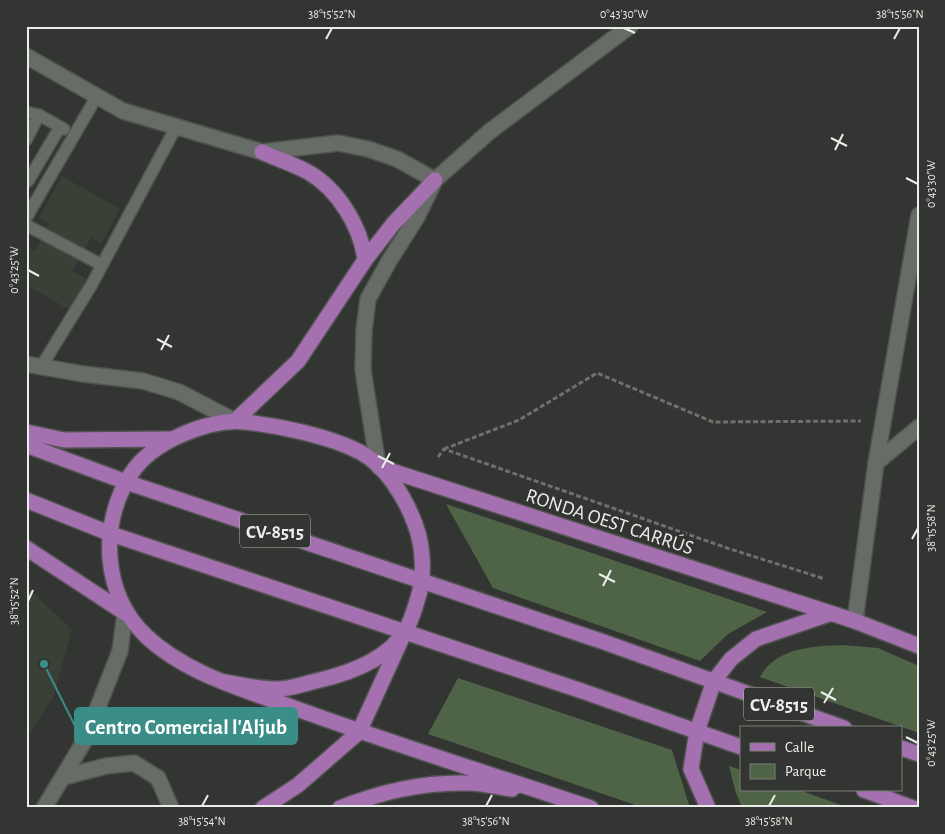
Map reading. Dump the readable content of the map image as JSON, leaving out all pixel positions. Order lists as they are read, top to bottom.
{
  "streets": {
    "main road": ["RONDA OEST CARRÚS", "CV-8515"]
  },
  "crossings": [
    ["RONDA OEST CARRÚS", "CV-8515"]
  ],
  "places": ["Centro Comercial l'Aljub"],
  "legend": ["Calle", "Parque"],
  "coordinates": [
    "38°15'52\"N",
    "0°43'30\"W",
    "38°15'56\"N",
    "0°43'25\"W",
    "38°15'58\"N",
    "38°15'54\"N"
  ]
}
